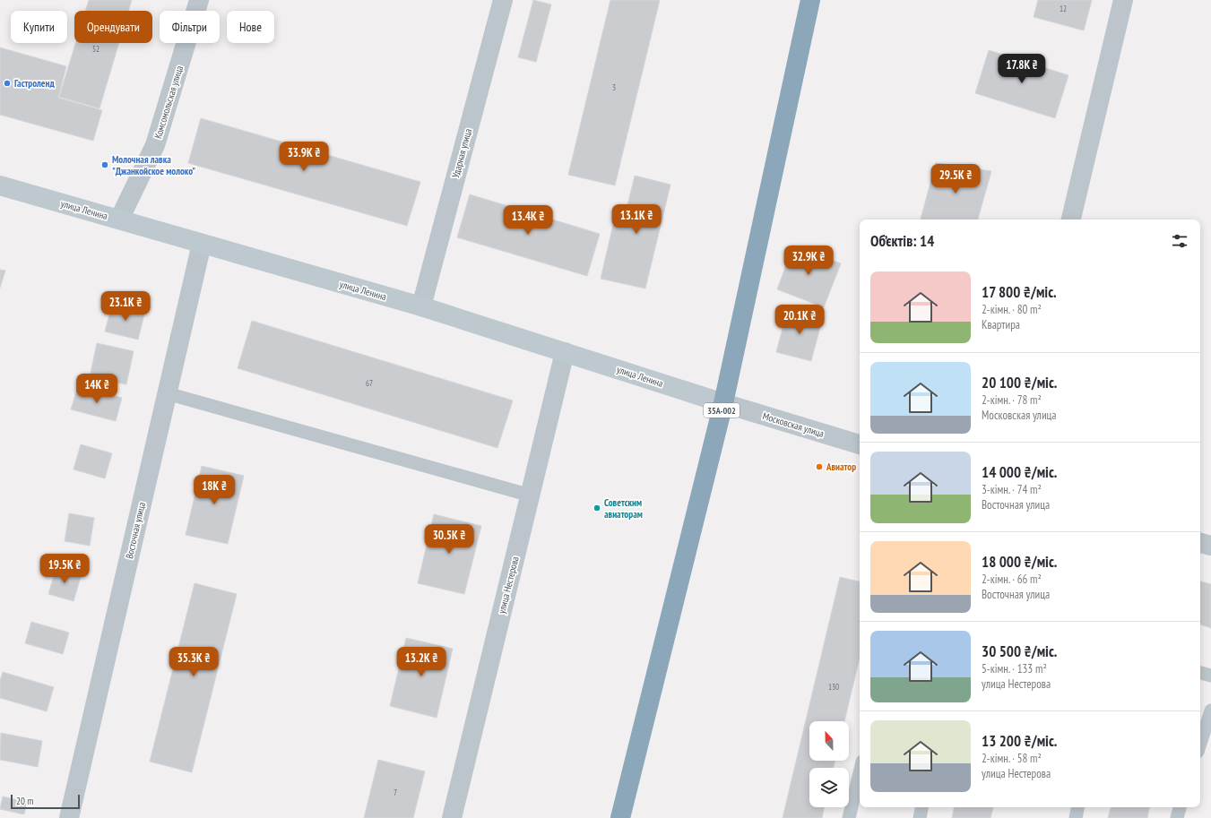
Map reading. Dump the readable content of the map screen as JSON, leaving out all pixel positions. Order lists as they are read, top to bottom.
{
  "streets": {
    "highway": ["35А-002"],
    "main road": ["улица Ленина"],
    "street": [
      "Комсомольская улица",
      "Ударная улица",
      "Московская улица",
      "Восточная улица",
      "улица Нестерова"
    ]
  },
  "crossings": [
    ["Комсомольская улица", "улица Ленина"],
    ["Ударная улица", "улица Ленина"],
    ["улица Ленина", "35А-002"],
    ["улица Ленина", "Московская улица"],
    ["улица Ленина", "Восточная улица"],
    ["улица Ленина", "улица Нестерова"],
    ["35А-002", "Московская улица"]
  ],
  "places": [
    "Гастроленд",
    "Молочная лавка \"Джанкойское молоко\"",
    "Авиатор",
    "Советским авиаторам"
  ],
  "house_numbers": [
    "12",
    "52",
    "3",
    "67",
    "130",
    "7"
  ],
  "scale_bar": "20 m",
  "north": "top",
  "page": {
    "chip": [
      "Купити",
      "Орендувати",
      "Фільтри",
      "Нове"
    ],
    "price": [
      "17.8K ₴",
      "33.9K ₴",
      "29.5K ₴",
      "13.1K ₴",
      "13.4K ₴",
      "32.9K ₴",
      "23.1K ₴",
      "20.1K ₴",
      "14K ₴",
      "18K ₴",
      "30.5K ₴",
      "19.5K ₴",
      "35.3K ₴",
      "13.2K ₴"
    ],
    "heading": "Об’єктів: 14",
    "list": [
      {
        "name": "17 800 ₴/міс.",
        "note": "2-кімн. · 80 m² · Квартира"
      },
      {
        "name": "20 100 ₴/міс.",
        "note": "2-кімн. · 78 m² · Московская улица"
      },
      {
        "name": "14 000 ₴/міс.",
        "note": "3-кімн. · 74 m² · Восточная улица"
      },
      {
        "name": "18 000 ₴/міс.",
        "note": "2-кімн. · 66 m² · Восточная улица"
      },
      {
        "name": "30 500 ₴/міс.",
        "note": "5-кімн. · 133 m² · улица Нестерова"
      },
      {
        "name": "13 200 ₴/міс.",
        "note": "2-кімн. · 58 m² · улица Нестерова"
      }
    ],
    "scale": "20 m"
  }
}
